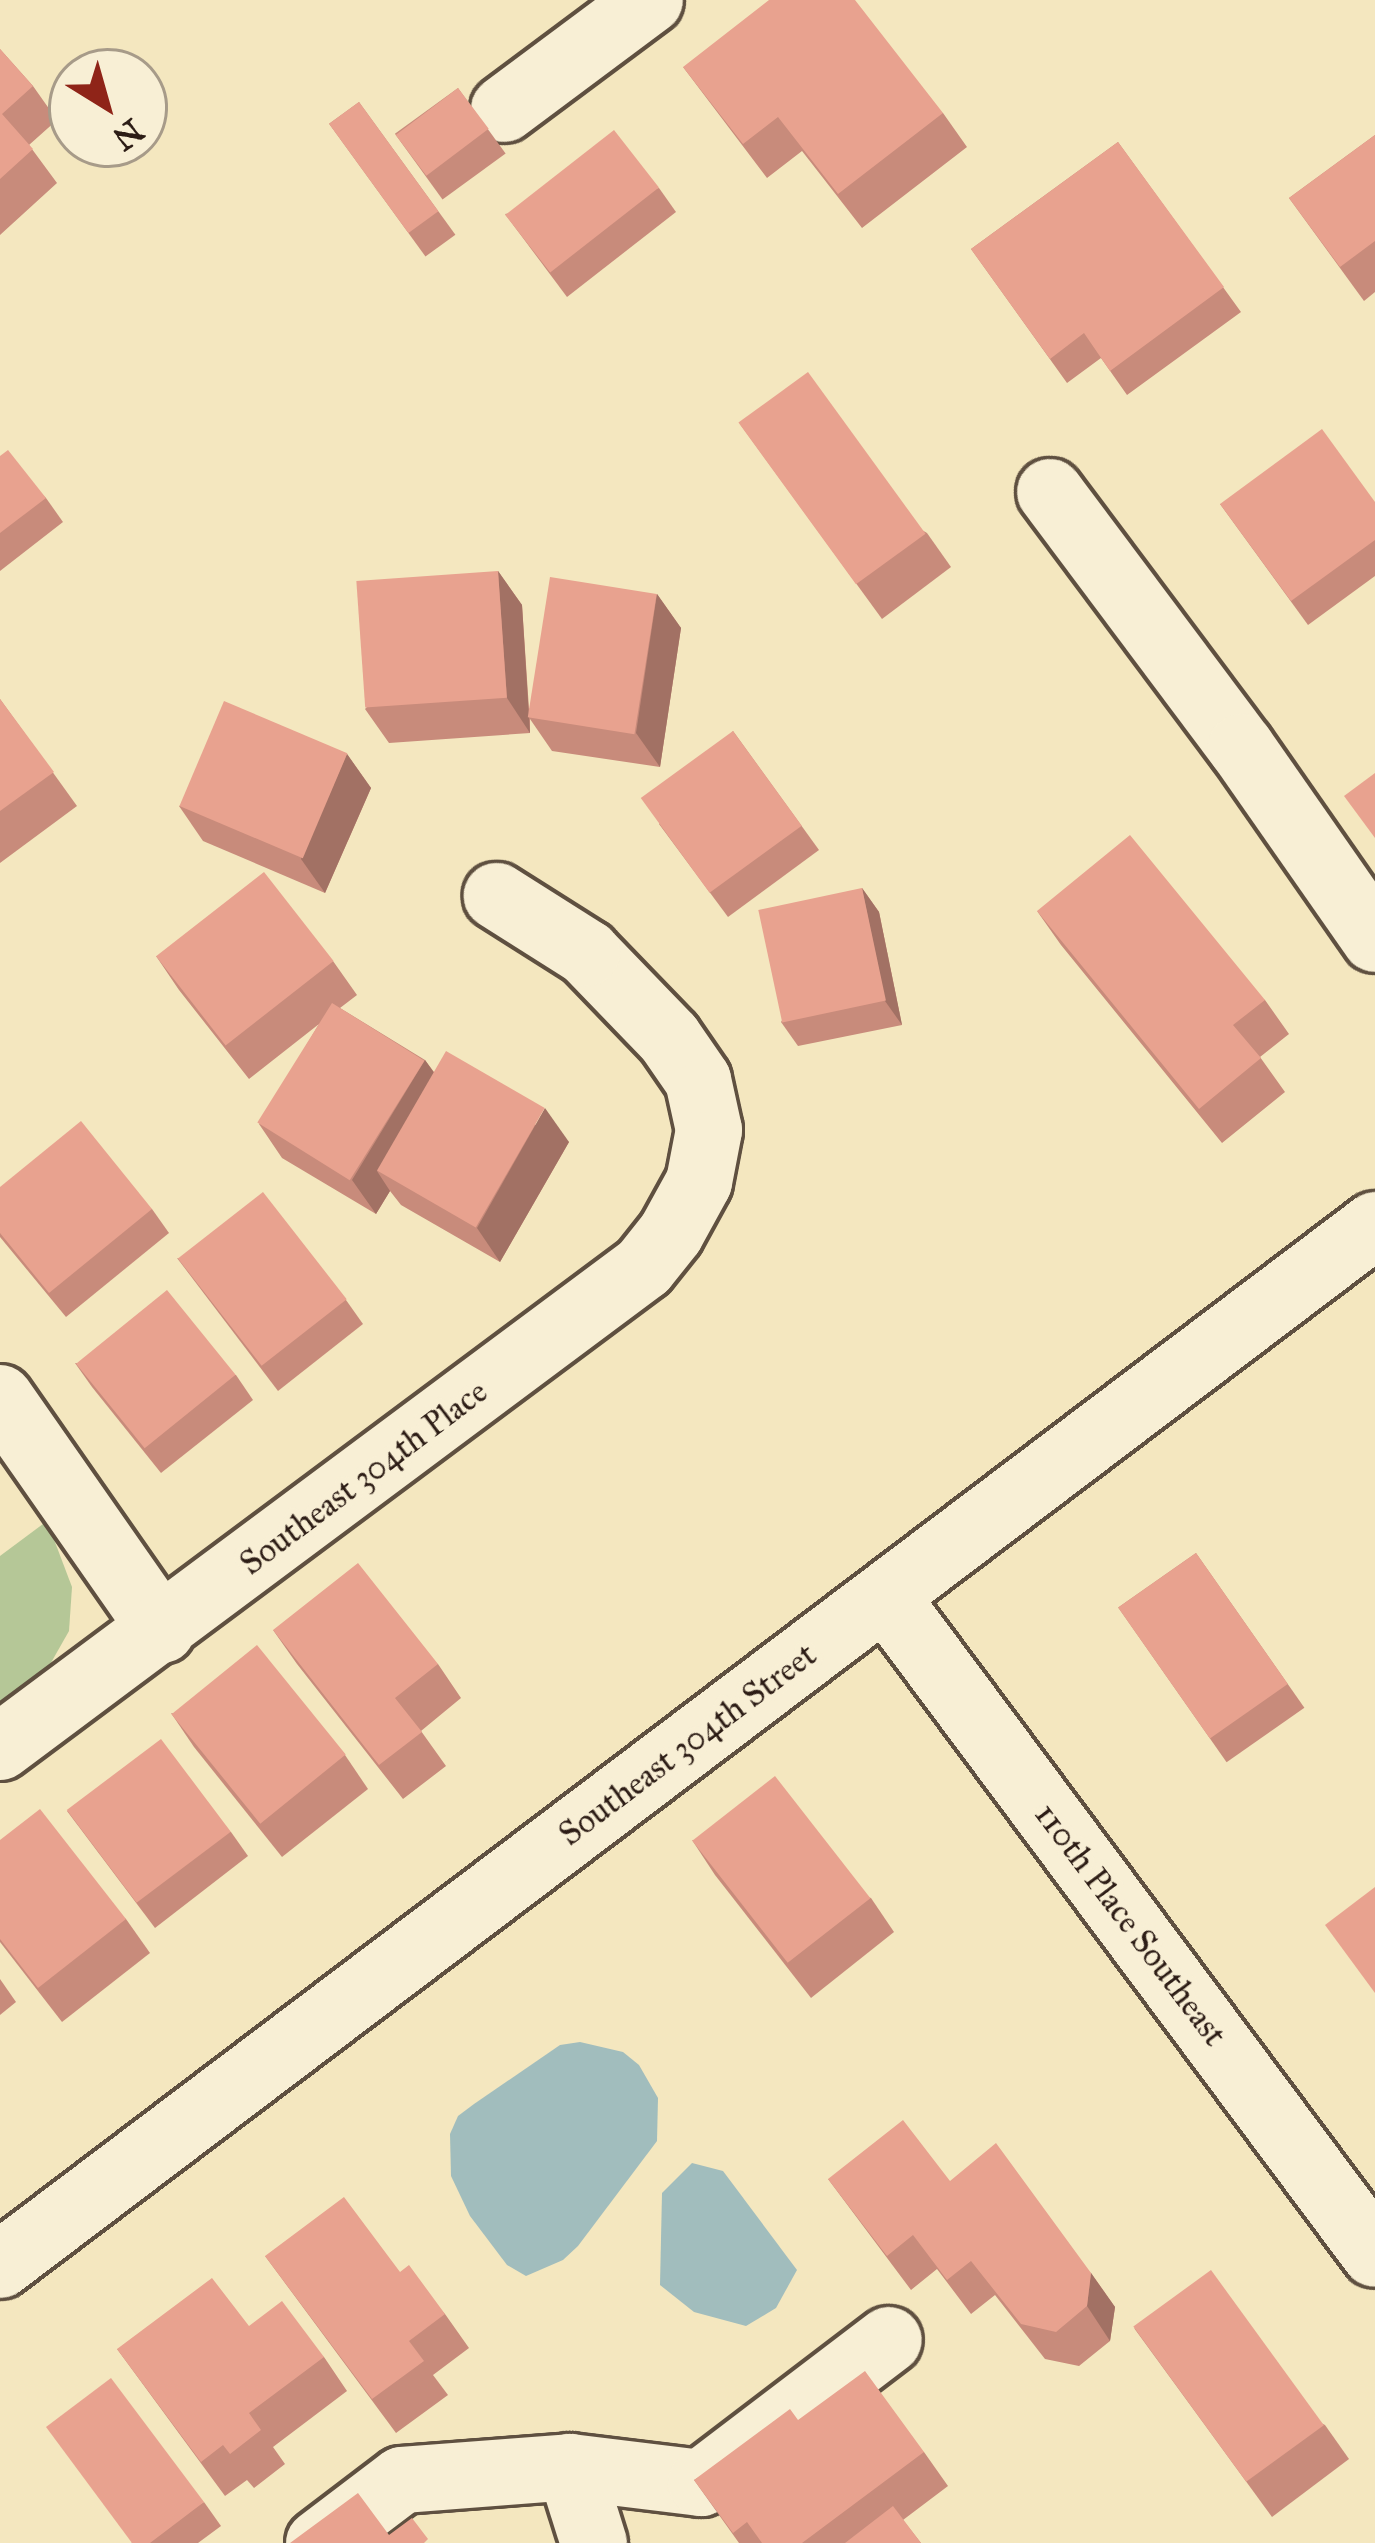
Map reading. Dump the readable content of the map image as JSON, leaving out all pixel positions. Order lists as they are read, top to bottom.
{
  "streets": {
    "street": ["Southeast 304th Place", "Southeast 304th Street", "110th Place Southeast"]
  },
  "crossings": [
    ["Southeast 304th Street", "110th Place Southeast"]
  ],
  "north": "bottom right"
}
